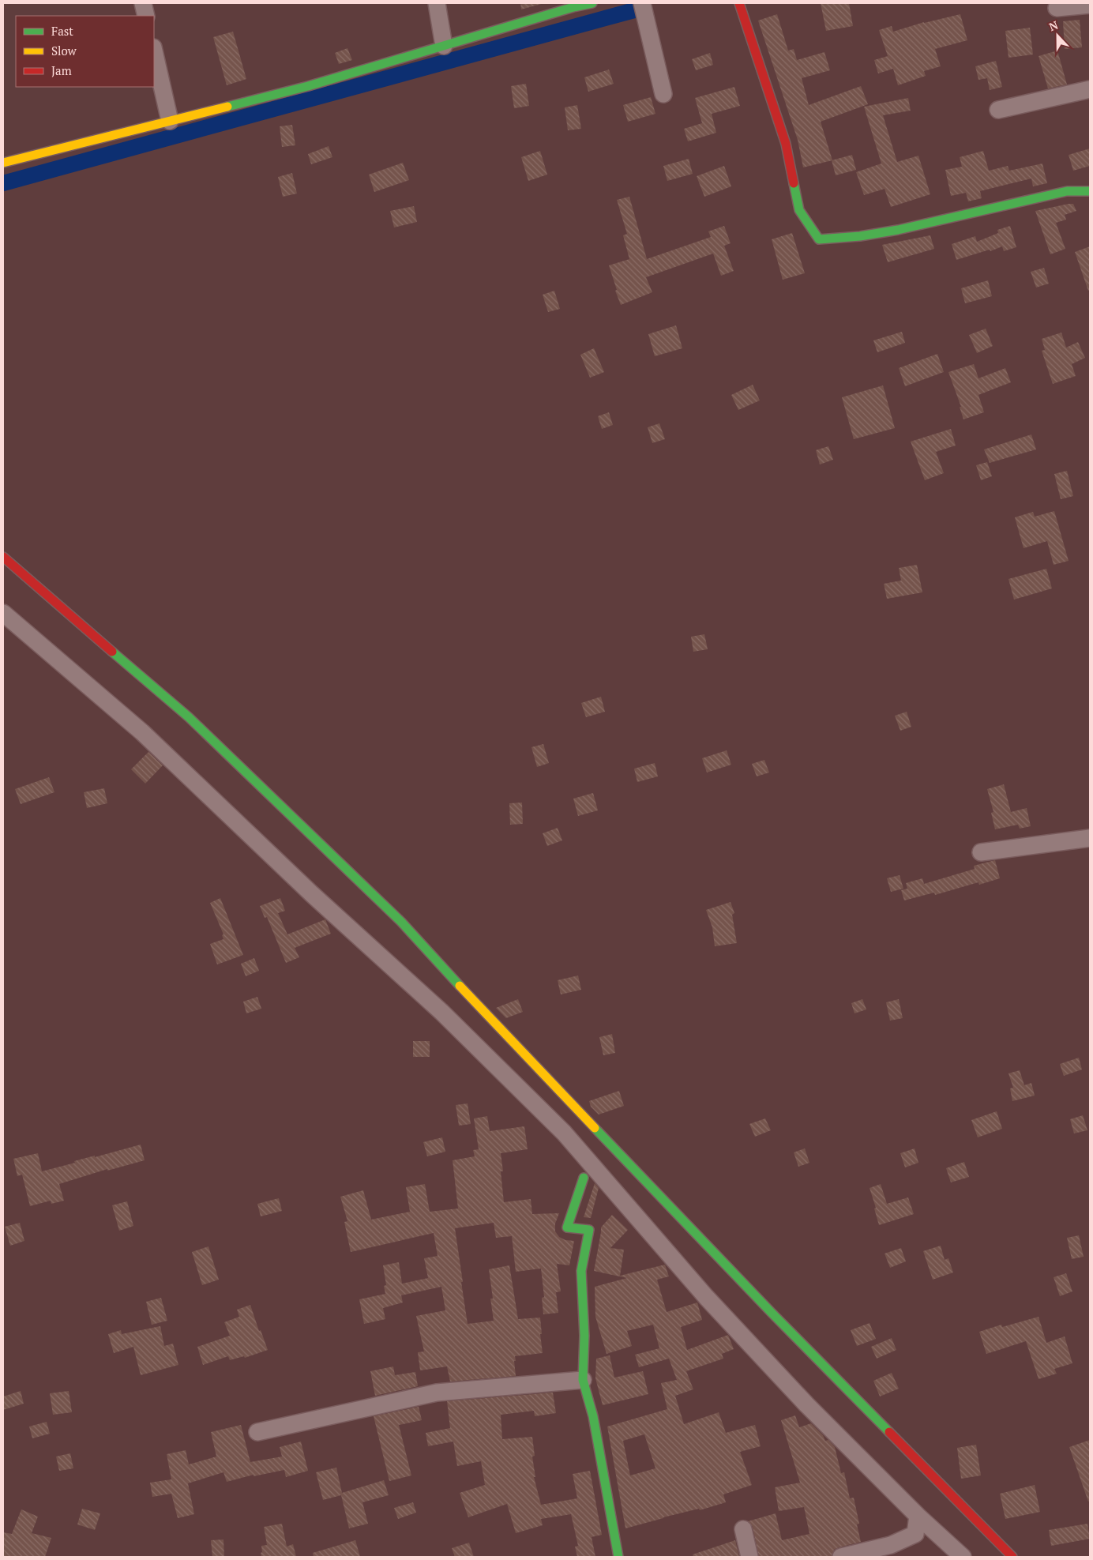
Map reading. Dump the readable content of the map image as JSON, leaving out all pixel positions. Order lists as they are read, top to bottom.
{
  "legend": ["Fast", "Slow", "Jam"],
  "north": "top"
}
